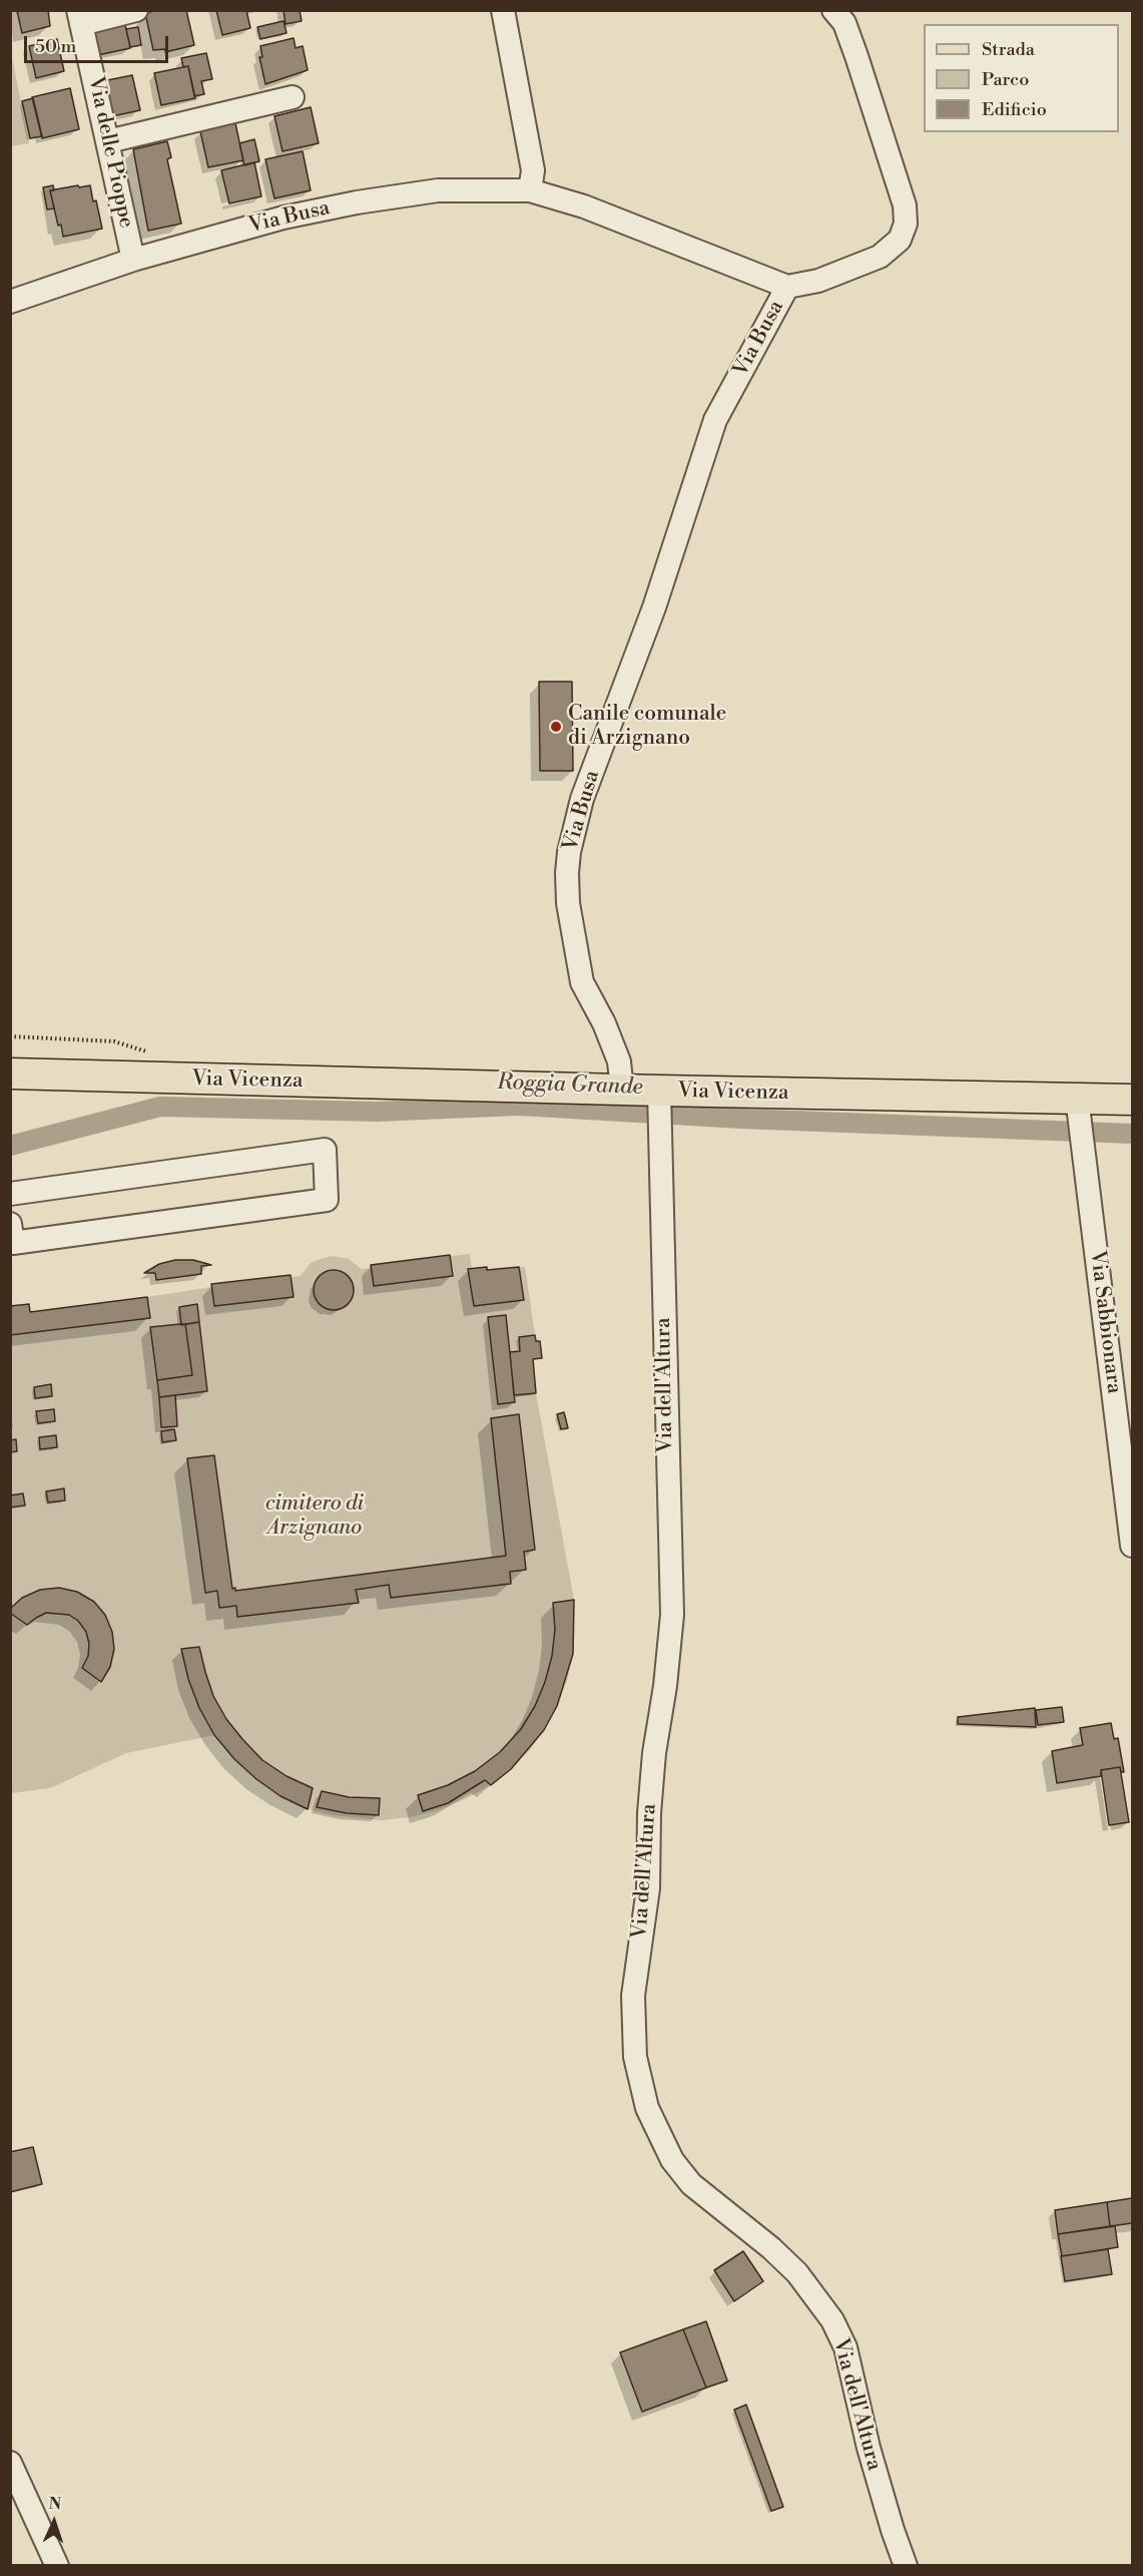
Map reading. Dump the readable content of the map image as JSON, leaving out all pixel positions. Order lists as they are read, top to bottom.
{
  "streets": {
    "main road": ["Via Vicenza"],
    "street": [
      "Via delle Pioppe",
      "Via Busa",
      "Via Sabbionara",
      "Via dell'Altura"
    ]
  },
  "crossings": [
    ["Via delle Pioppe", "Via Busa"],
    ["Via Busa", "Via Vicenza"],
    ["Via Vicenza", "Via Sabbionara"],
    ["Via Vicenza", "Via dell'Altura"]
  ],
  "water": ["Roggia Grande"],
  "parks": ["cimitero di Arzignano"],
  "places": ["Canile comunale di Arzignano"],
  "legend": ["Strada", "Parco", "Edificio"],
  "scale_bar": "50 m",
  "north": "top"
}
